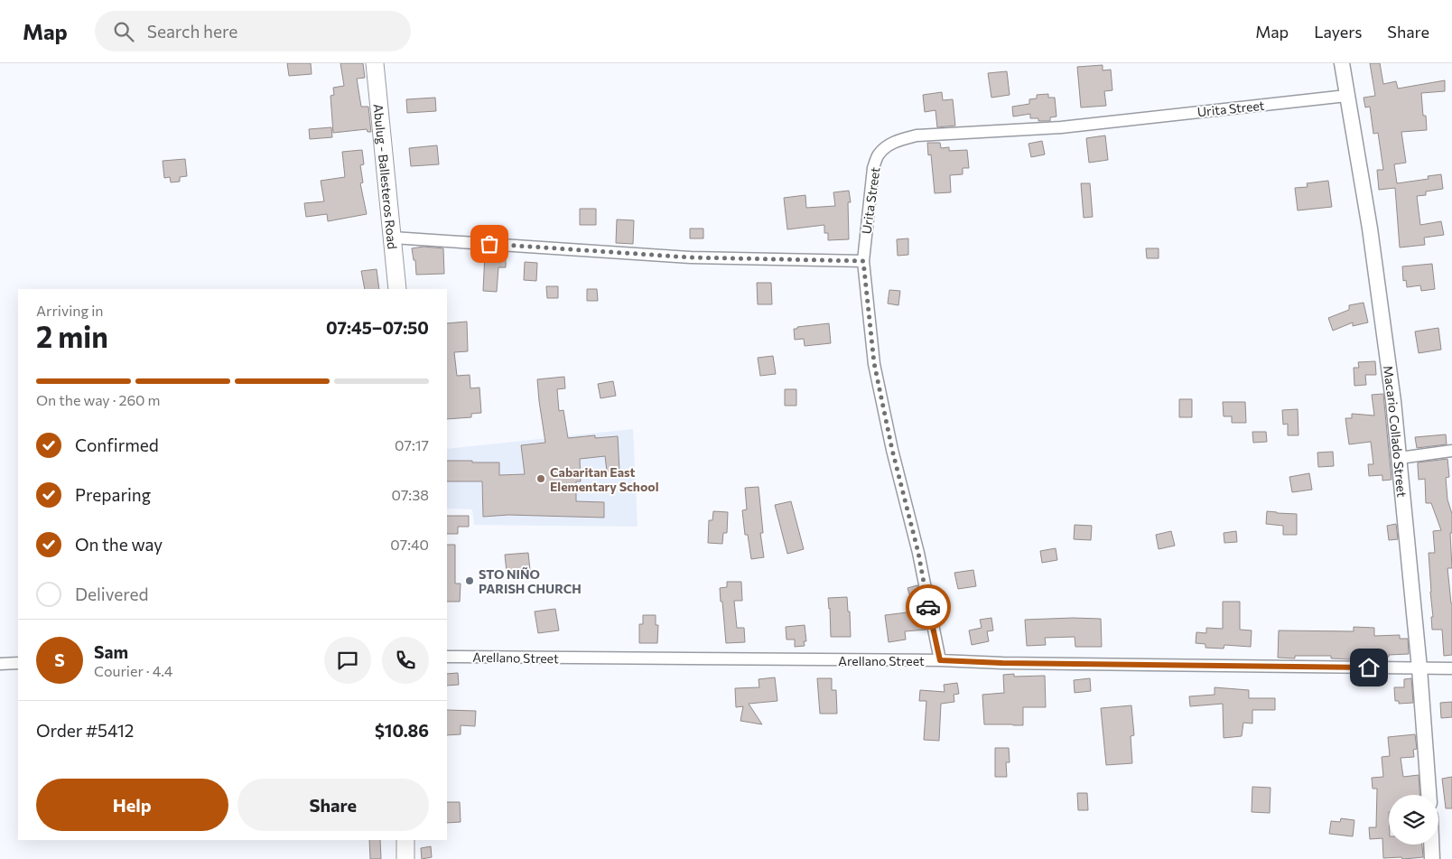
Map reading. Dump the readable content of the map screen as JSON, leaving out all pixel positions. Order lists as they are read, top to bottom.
{
  "streets": {
    "main road": ["Abulug - Ballesteros Road"],
    "street": ["Urita Street", "Macario Collado Street", "Arellano Street"]
  },
  "crossings": [
    ["Urita Street", "Macario Collado Street"],
    ["Urita Street", "Arellano Street"],
    ["Macario Collado Street", "Arellano Street"]
  ],
  "places": ["Cabaritan East Elementary School", "STO NIÑO PARISH CHURCH"],
  "page": {
    "header": "Map",
    "search": "Search here",
    "nav": ["Map", "Layers", "Share"],
    "heading": ["2 min", "Arriving in", "07:45–07:50"],
    "panel": [
      "Sam",
      "Courier · 4.4",
      "Order #5412",
      "$10.86"
    ],
    "bar": "On the way · 260 m",
    "list": [
      ["Confirmed", "07:17"],
      ["Preparing", "07:38"],
      ["On the way", "07:40"],
      "Delivered"
    ],
    "round": "S",
    "buttons": ["Help", "Share"]
  }
}
